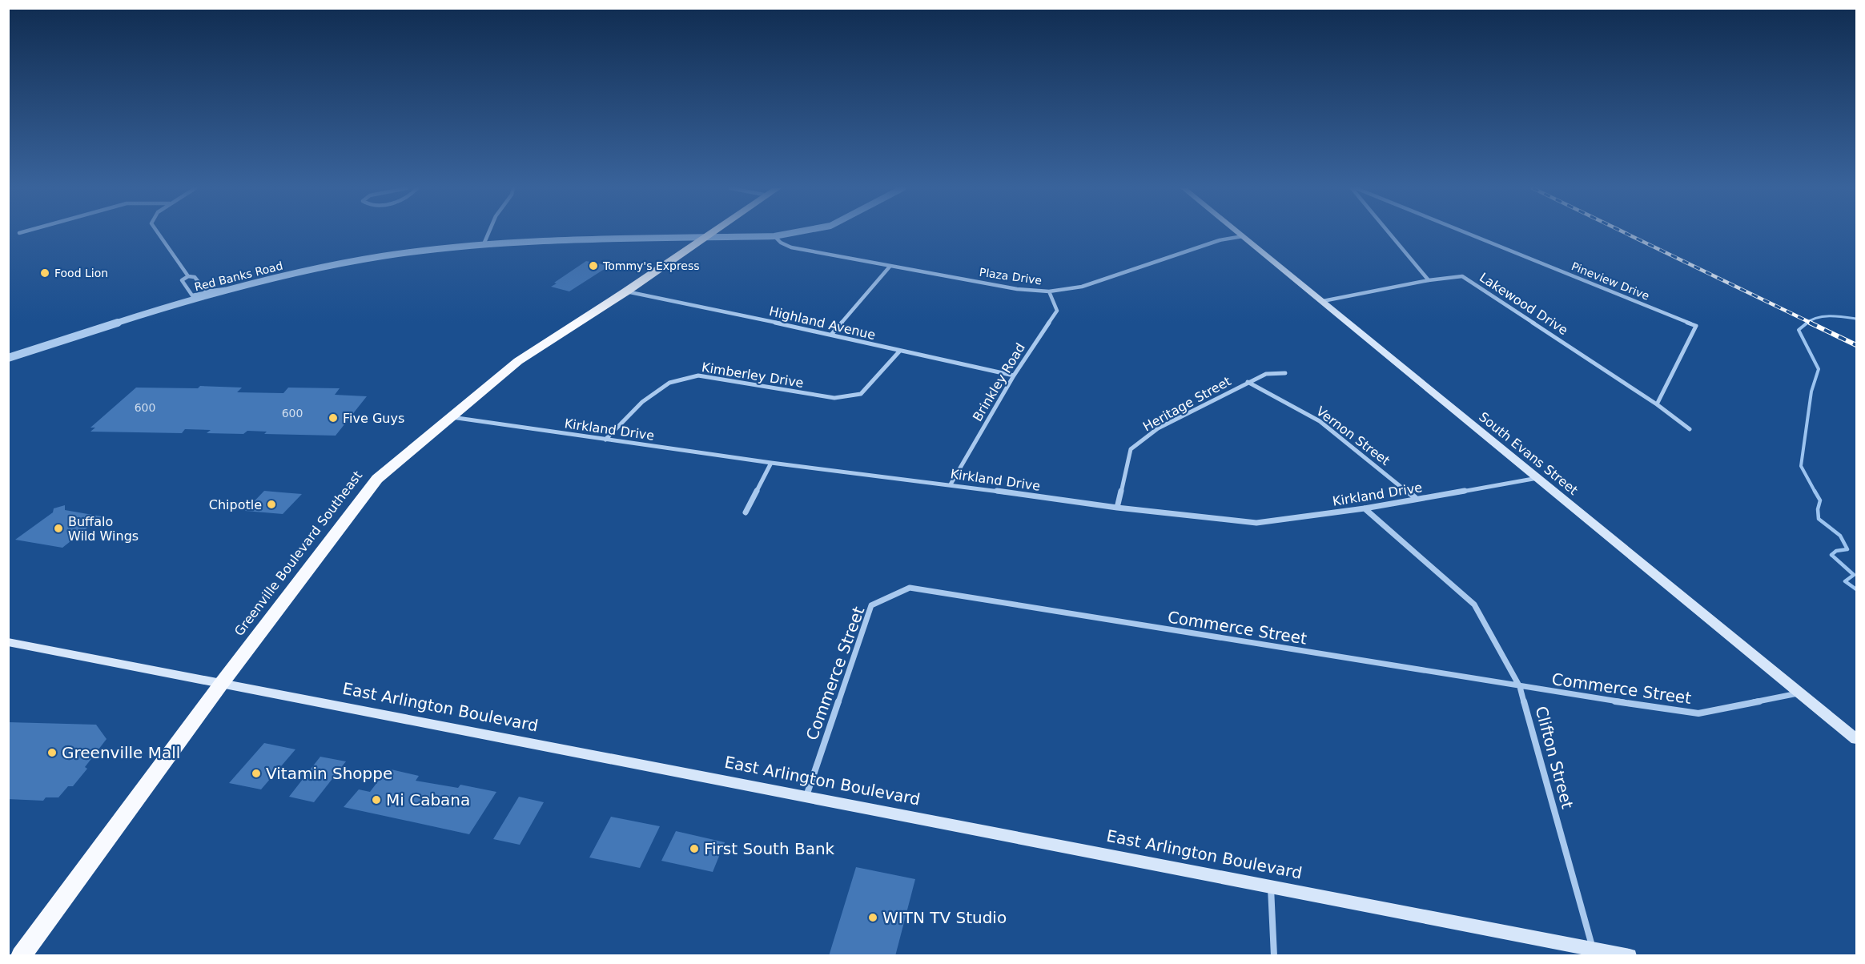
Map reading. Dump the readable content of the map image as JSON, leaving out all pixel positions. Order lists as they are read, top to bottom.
{
  "streets": {
    "highway": ["Greenville Boulevard Southeast"],
    "main road": ["South Evans Street", "East Arlington Boulevard"],
    "street": [
      "Red Banks Road",
      "Plaza Drive",
      "Pineview Drive",
      "Lakewood Drive",
      "Highland Avenue",
      "Kimberley Drive",
      "Brinkley Road",
      "Heritage Street",
      "Kirkland Drive",
      "Vernon Street",
      "Commerce Street",
      "Clifton Street"
    ]
  },
  "crossings": [
    ["Red Banks Road", "Plaza Drive"],
    ["Red Banks Road", "Greenville Boulevard Southeast"],
    ["Plaza Drive", "Brinkley Road"],
    ["Plaza Drive", "South Evans Street"],
    ["Pineview Drive", "Lakewood Drive"],
    ["Lakewood Drive", "South Evans Street"],
    ["Highland Avenue", "Kimberley Drive"],
    ["Highland Avenue", "Brinkley Road"],
    ["Highland Avenue", "Greenville Boulevard Southeast"],
    ["Kimberley Drive", "Kirkland Drive"],
    ["Brinkley Road", "Kirkland Drive"],
    ["Heritage Street", "Kirkland Drive"],
    ["Heritage Street", "Vernon Street"],
    ["Kirkland Drive", "Vernon Street"],
    ["Kirkland Drive", "South Evans Street"],
    ["Kirkland Drive", "Greenville Boulevard Southeast"],
    ["Kirkland Drive", "Clifton Street"],
    ["South Evans Street", "Commerce Street"],
    ["Greenville Boulevard Southeast", "East Arlington Boulevard"],
    ["Commerce Street", "East Arlington Boulevard"],
    ["Commerce Street", "Clifton Street"],
    ["East Arlington Boulevard", "Clifton Street"]
  ],
  "places": [
    "Tommy's Express",
    "Food Lion",
    "Five Guys",
    "Chipotle",
    "Buffalo Wild Wings",
    "Greenville Mall",
    "Vitamin Shoppe",
    "Mi Cabana",
    "First South Bank",
    "WITN TV Studio"
  ],
  "house_numbers": ["600", "600"]
}
